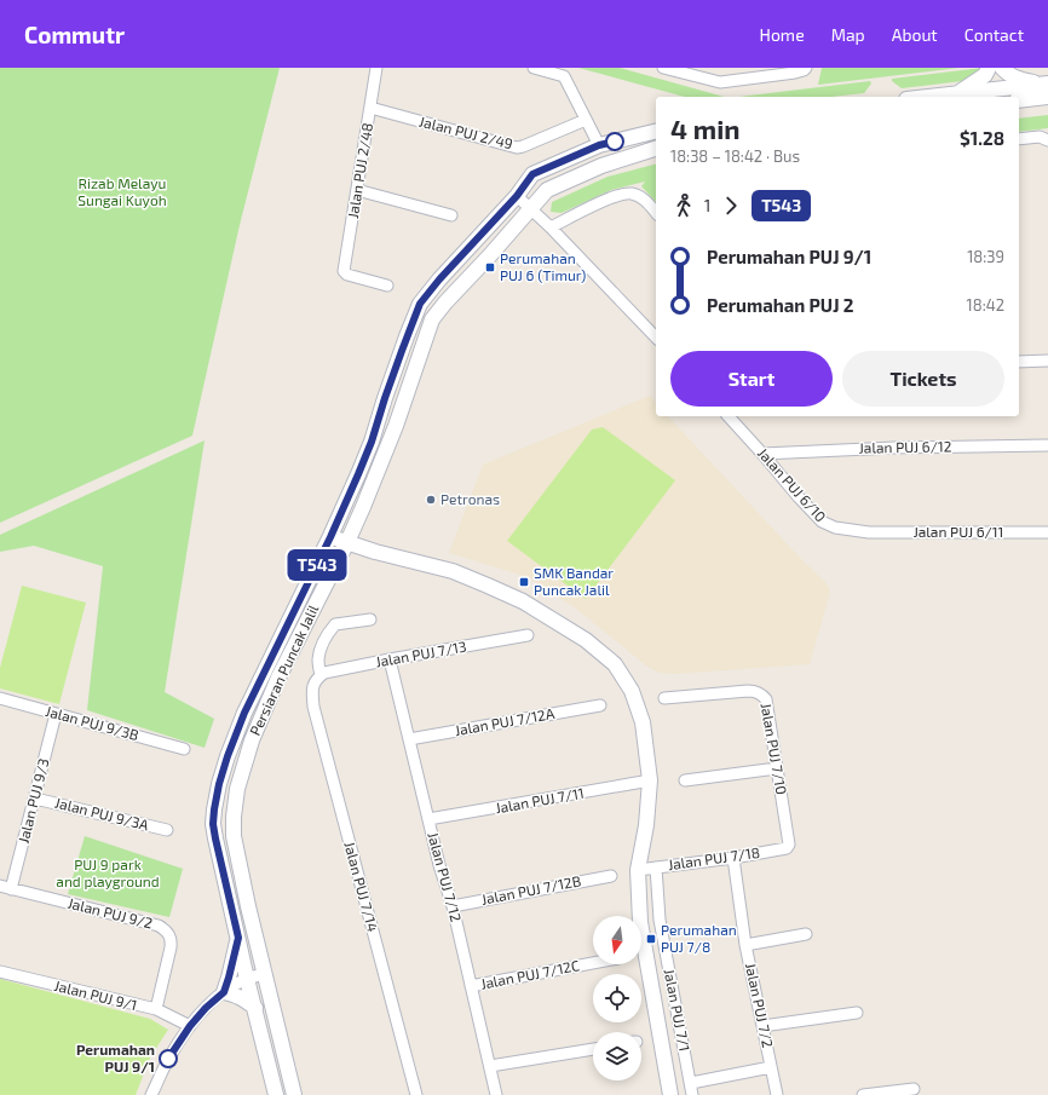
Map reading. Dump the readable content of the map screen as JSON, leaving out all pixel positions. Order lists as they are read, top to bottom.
{
  "streets": {
    "main road": ["Persiaran Puncak Jalil"],
    "street": [
      "Jalan PUJ 2/49",
      "Jalan PUJ 2/48",
      "Jalan PUJ 6/12",
      "Jalan PUJ 6/10",
      "Jalan PUJ 6/11",
      "Jalan PUJ 7/13",
      "Jalan PUJ 7/12A",
      "Jalan PUJ 9/3B",
      "Jalan PUJ 7/10",
      "Jalan PUJ 9/3",
      "Jalan PUJ 7/11",
      "Jalan PUJ 9/3A",
      "Jalan PUJ 7/18",
      "Jalan PUJ 7/12",
      "Jalan PUJ 7/14",
      "Jalan PUJ 7/12B",
      "Jalan PUJ 9/2",
      "Jalan PUJ 7/12C",
      "Jalan PUJ 9/1",
      "Jalan PUJ 7/2",
      "Jalan PUJ 7/1"
    ]
  },
  "crossings": [
    ["Jalan PUJ 2/49", "Jalan PUJ 2/48"],
    ["Jalan PUJ 6/12", "Jalan PUJ 6/10"],
    ["Jalan PUJ 6/10", "Jalan PUJ 6/11"],
    ["Jalan PUJ 7/13", "Jalan PUJ 7/12"],
    ["Jalan PUJ 7/13", "Jalan PUJ 7/14"],
    ["Jalan PUJ 7/12A", "Jalan PUJ 7/12"],
    ["Jalan PUJ 9/3B", "Jalan PUJ 9/3"],
    ["Jalan PUJ 7/10", "Jalan PUJ 7/18"],
    ["Jalan PUJ 9/3", "Jalan PUJ 9/3A"],
    ["Jalan PUJ 9/3", "Jalan PUJ 9/2"],
    ["Jalan PUJ 7/11", "Jalan PUJ 7/12"],
    ["Jalan PUJ 7/18", "Jalan PUJ 7/2"],
    ["Jalan PUJ 7/18", "Jalan PUJ 7/1"],
    ["Jalan PUJ 7/12", "Jalan PUJ 7/12B"],
    ["Jalan PUJ 7/12", "Jalan PUJ 7/12C"],
    ["Jalan PUJ 9/2", "Jalan PUJ 9/1"]
  ],
  "parks": ["Rizab Melayu Sungai Kuyoh", "PUJ 9 park and playground"],
  "places": {
    "transit": ["Perumahan PUJ 6 (Timur)", "SMK Bandar Puncak Jalil", "Perumahan PUJ 7/8"],
    "other": ["Petronas", "Perumahan PUJ 9/1"]
  },
  "lines": ["bus line T543"],
  "north": "bottom",
  "page": {
    "header": "Commutr",
    "nav": [
      "Home",
      "Map",
      "About",
      "Contact"
    ],
    "on_map": "T543",
    "heading": ["4 min", "18:38 – 18:42 · Bus", "$1.28"],
    "legs": ["1", "T543"],
    "list": [
      {
        "name": "Perumahan PUJ 9/1",
        "value": "18:39"
      },
      {
        "name": "Perumahan PUJ 2",
        "value": "18:42"
      }
    ],
    "buttons": ["Start", "Tickets"]
  }
}
